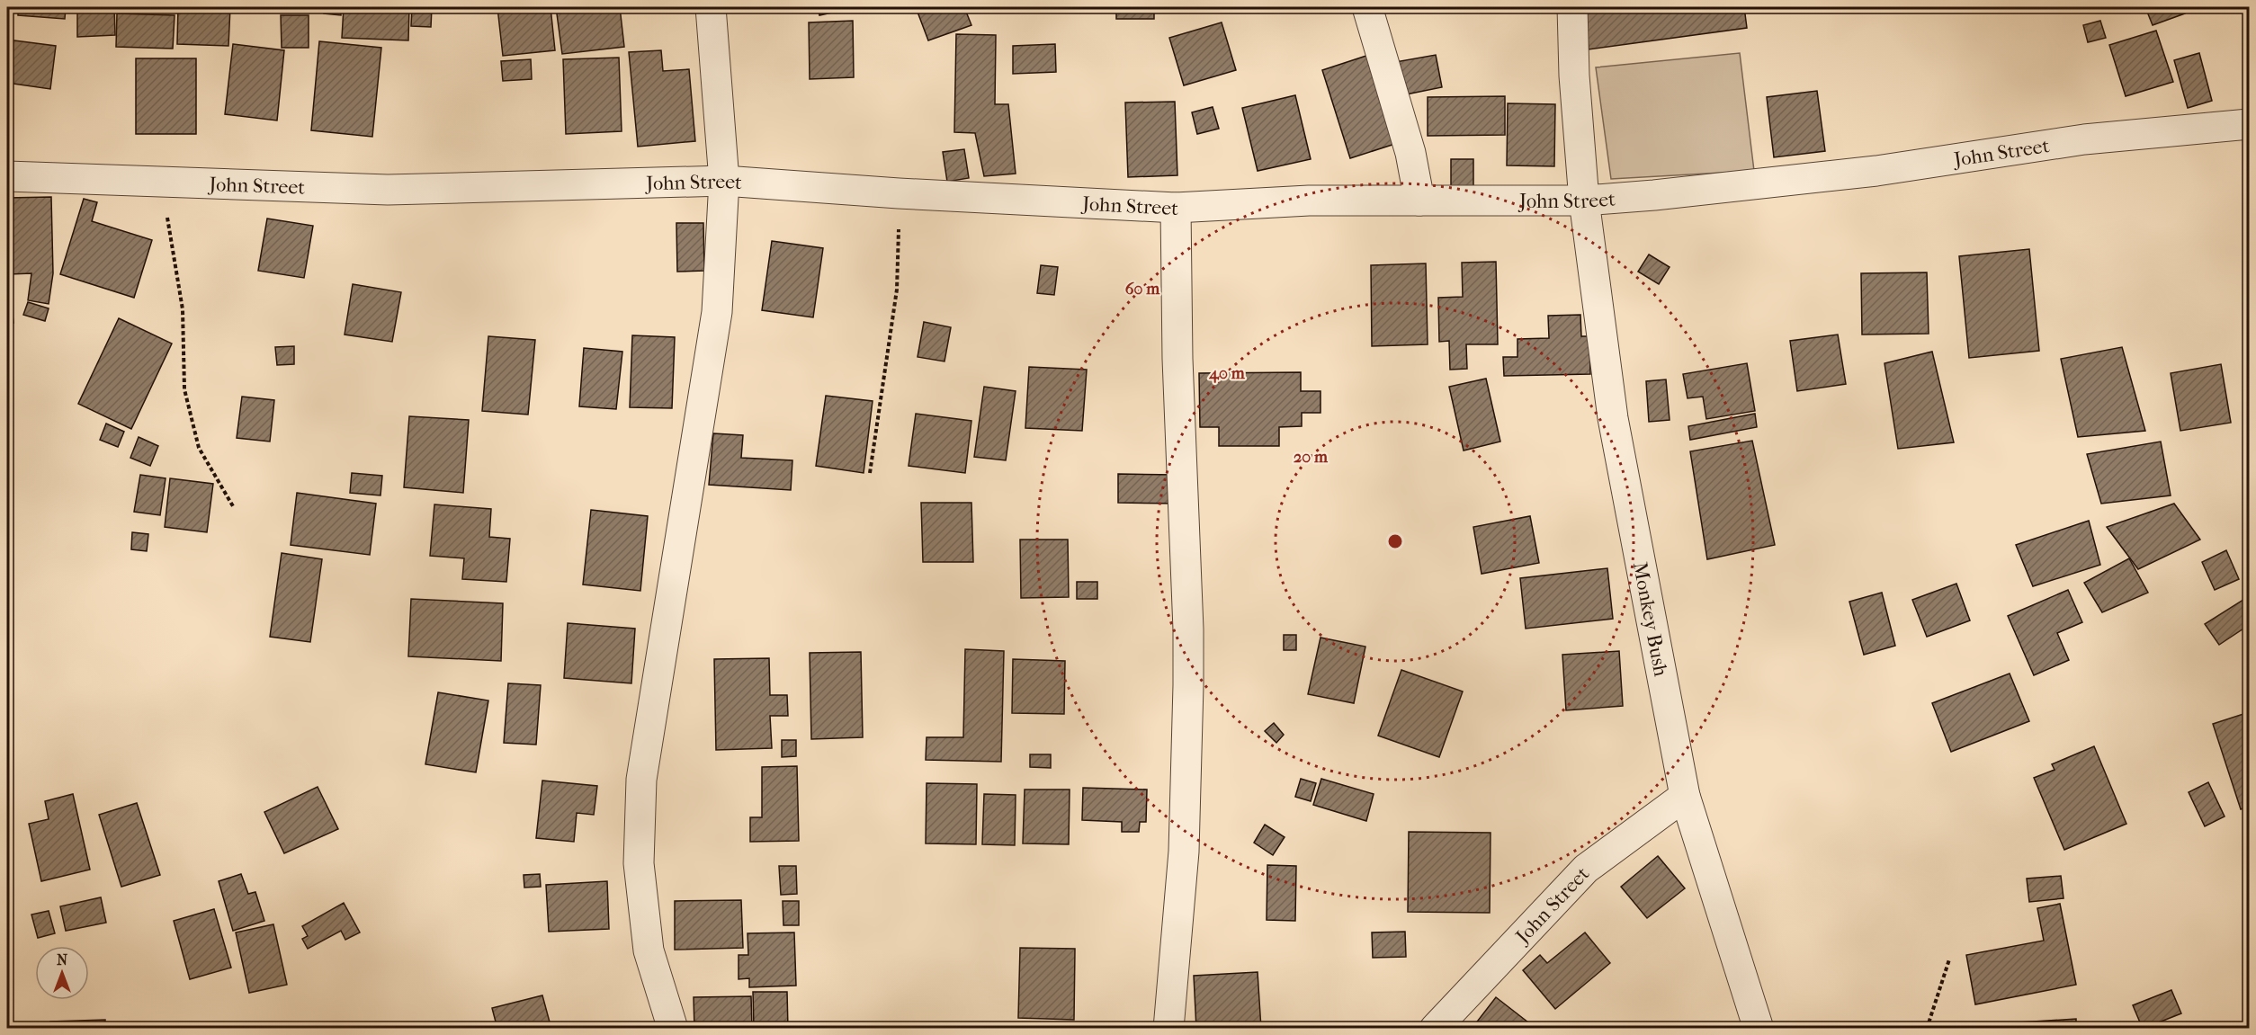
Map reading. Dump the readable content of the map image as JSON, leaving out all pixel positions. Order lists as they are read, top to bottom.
{
  "streets": {
    "street": ["John Street", "Monkey Bush"]
  },
  "crossings": [
    ["John Street", "Monkey Bush"]
  ],
  "north": "top",
  "rings": ["60 m", "40 m", "20 m"]
}
